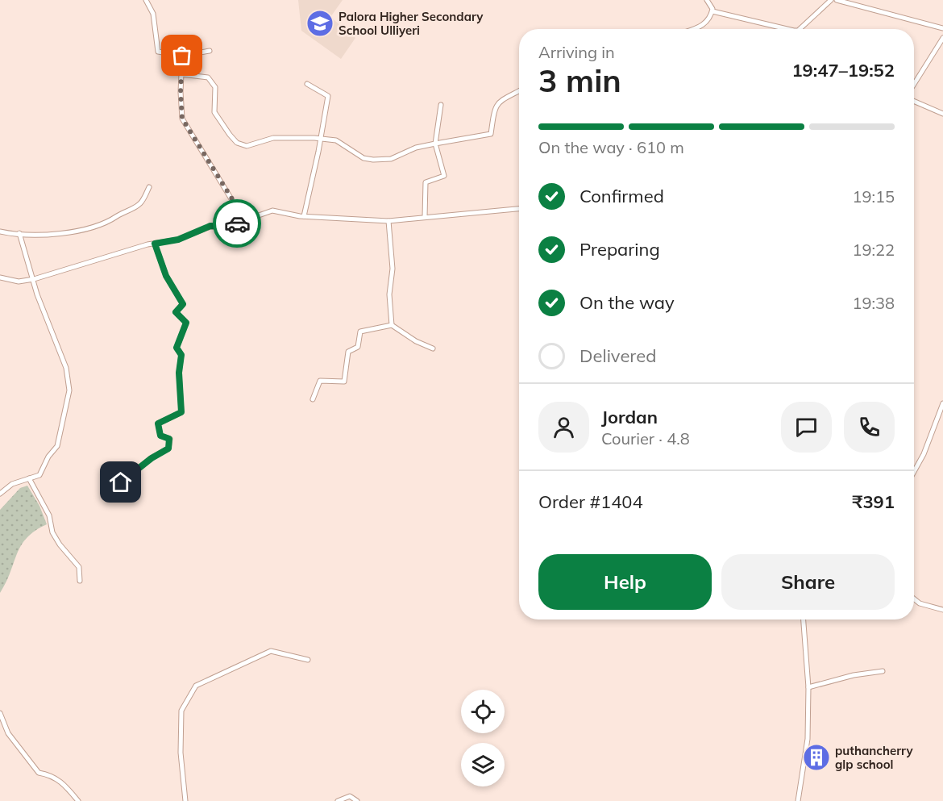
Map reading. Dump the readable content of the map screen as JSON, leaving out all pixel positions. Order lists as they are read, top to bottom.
{
  "places": {
    "school or university": ["Palora Higher Secondary School Ulliyeri"],
    "building": ["puthancherry glp school"]
  },
  "page": {
    "heading": ["3 min", "Arriving in", "19:47–19:52"],
    "panel": [
      "Jordan",
      "Courier · 4.8",
      "Order #1404",
      "₹391"
    ],
    "bar": "On the way · 610 m",
    "list": [
      ["Confirmed", "19:15"],
      ["Preparing", "19:22"],
      ["On the way", "19:38"],
      "Delivered"
    ],
    "buttons": ["Help", "Share"]
  }
}
